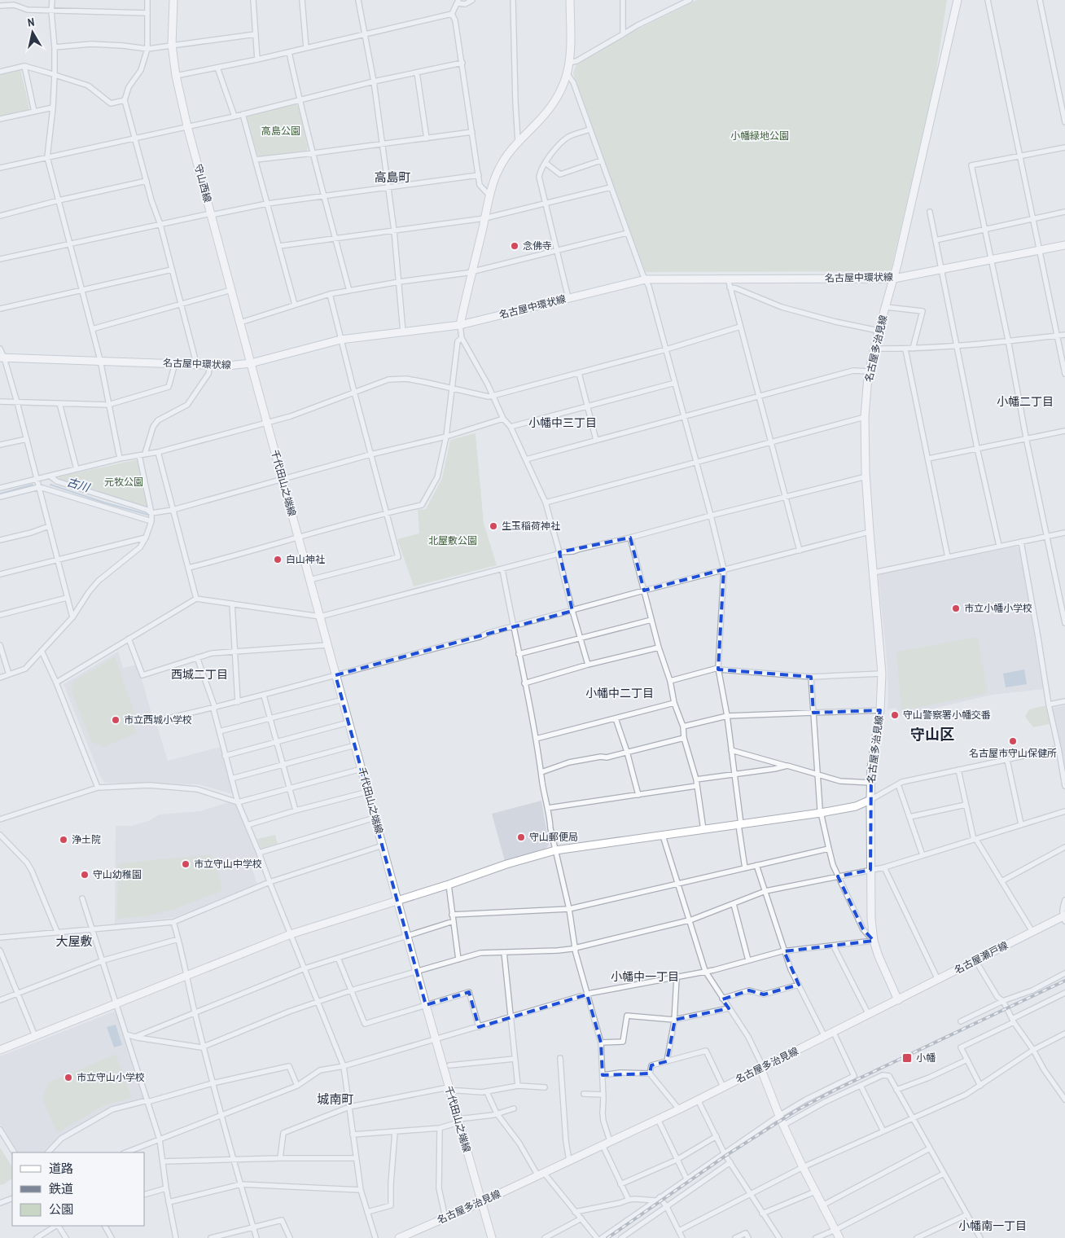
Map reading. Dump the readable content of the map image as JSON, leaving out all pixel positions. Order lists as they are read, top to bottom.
{
  "streets": {
    "main road": [
      "守山西線",
      "名古屋中環状線",
      "名古屋多治見線",
      "千代田山之端線",
      "名古屋瀬戸線"
    ]
  },
  "crossings": [
    ["守山西線", "名古屋中環状線"],
    ["守山西線", "千代田山之端線"],
    ["名古屋中環状線", "名古屋多治見線"],
    ["名古屋中環状線", "千代田山之端線"],
    ["名古屋多治見線", "千代田山之端線"],
    ["名古屋多治見線", "名古屋瀬戸線"]
  ],
  "districts": [
    "高島町",
    "小幡二丁目",
    "小幡中三丁目",
    "西城二丁目",
    "小幡中二丁目",
    "守山区",
    "大屋敷",
    "小幡中一丁目",
    "城南町",
    "小幡南一丁目"
  ],
  "water": ["古川"],
  "parks": [
    "高島公園",
    "小幡緑地公園",
    "元牧公園",
    "北屋敷公園"
  ],
  "places": {
    "other": [
      "念佛寺",
      "生玉稲荷神社",
      "白山神社",
      "市立小幡小学校",
      "守山警察署小幡交番",
      "市立西城小学校",
      "名古屋市守山保健所",
      "守山郵便局",
      "浄土院",
      "市立守山中学校",
      "守山幼稚園",
      "市立守山小学校"
    ],
    "transit": ["小幡"]
  },
  "legend": ["道路", "鉄道", "公園"],
  "north": "top"
}
